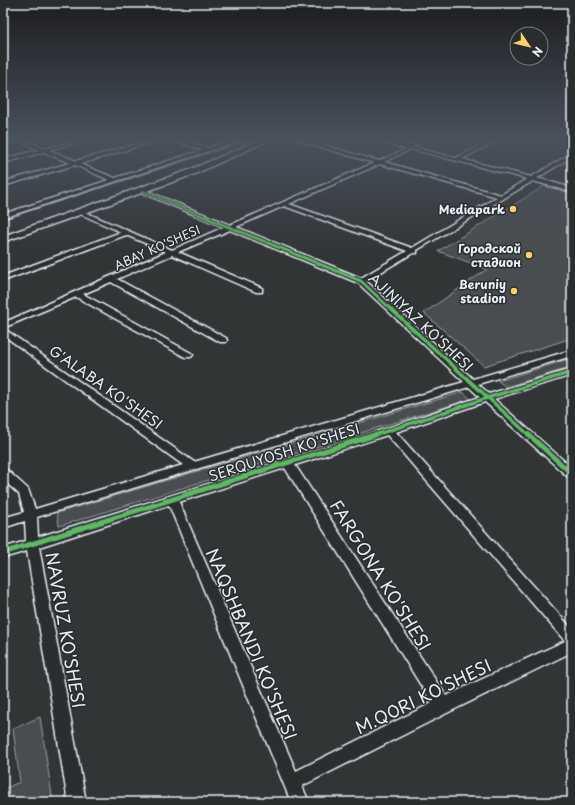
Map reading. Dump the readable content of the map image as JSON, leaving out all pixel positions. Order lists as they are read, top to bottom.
{
  "streets": {
    "street": [
      "ABAY KO'SHESI",
      "AJINIYAZ KO'SHESI",
      "G'ALABA KO'SHESI",
      "SERQUYOSH KO'SHESI",
      "FARGONA KO'SHESI",
      "NAVRUZ KO'SHESI",
      "NAQSHBANDI KO'SHESI",
      "M.QORI KO'SHESI"
    ]
  },
  "crossings": [
    ["ABAY KO'SHESI", "AJINIYAZ KO'SHESI"],
    ["AJINIYAZ KO'SHESI", "SERQUYOSH KO'SHESI"],
    ["G'ALABA KO'SHESI", "SERQUYOSH KO'SHESI"],
    ["SERQUYOSH KO'SHESI", "FARGONA KO'SHESI"],
    ["SERQUYOSH KO'SHESI", "NAVRUZ KO'SHESI"],
    ["SERQUYOSH KO'SHESI", "NAQSHBANDI KO'SHESI"],
    ["FARGONA KO'SHESI", "M.QORI KO'SHESI"],
    ["NAQSHBANDI KO'SHESI", "M.QORI KO'SHESI"]
  ],
  "places": ["Mediapark", "Городской стадион", "Beruniy stadion"],
  "north": "bottom right"
}
